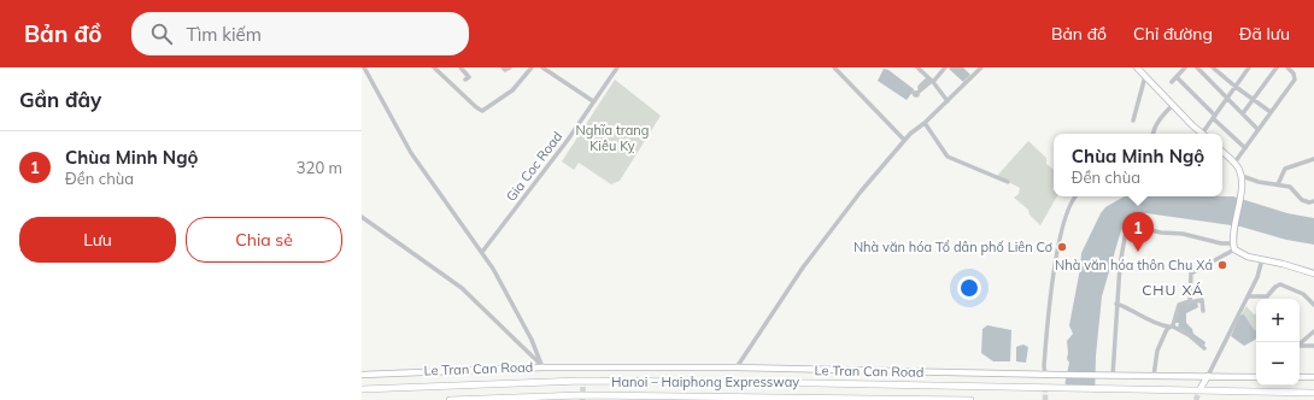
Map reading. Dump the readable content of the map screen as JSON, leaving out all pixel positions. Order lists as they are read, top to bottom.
{
  "streets": {
    "highway": ["Hanoi – Haiphong Expressway"],
    "main road": ["Le Tran Can Road"],
    "street": ["Gia Coc Road"]
  },
  "districts": ["CHU XÁ"],
  "parks": ["Nghĩa trang Kiêu Kỵ"],
  "places": ["Nhà văn hóa Tổ dân phố Liên Cơ", "Nhà văn hóa thôn Chu Xá"],
  "page": {
    "header": "Bản đồ",
    "search": "Tìm kiếm",
    "nav": ["Bản đồ", "Chỉ đường", "Đã lưu"],
    "heading": "Gần đây",
    "list": [
      {
        "mark": "1",
        "name": "Chùa Minh Ngộ",
        "note": "Đền chùa",
        "value": "320 m"
      }
    ],
    "popup": ["Chùa Minh Ngộ", "Đền chùa"],
    "buttons": ["Lưu", "Chia sẻ"],
    "pins": "1",
    "map_buttons": ["+", "−"]
  }
}
